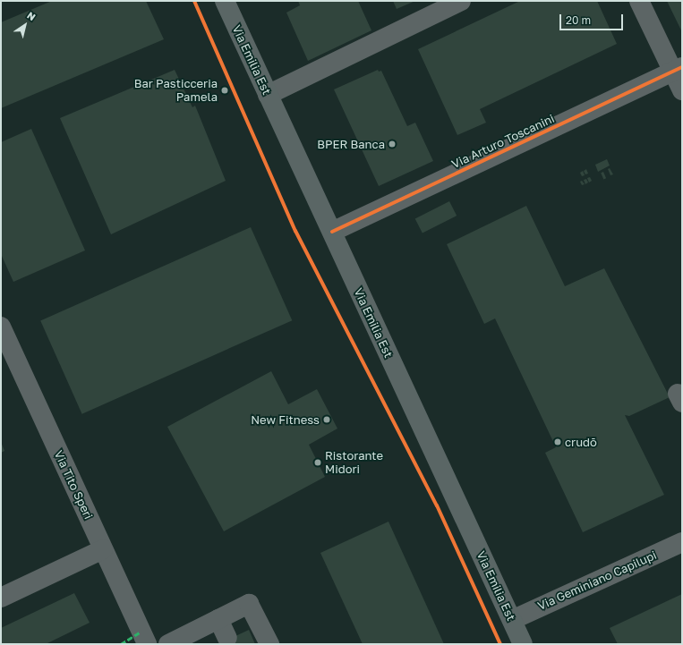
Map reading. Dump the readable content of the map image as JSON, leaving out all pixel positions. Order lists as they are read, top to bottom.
{
  "streets": {
    "main road": ["Via Emilia Est"],
    "street": ["Via Arturo Toscanini", "Via Tito Speri", "Via Geminiano Capilupi"]
  },
  "crossings": [
    ["Via Emilia Est", "Via Arturo Toscanini"],
    ["Via Emilia Est", "Via Geminiano Capilupi"]
  ],
  "places": [
    "Bar Pasticceria Pamela",
    "BPER Banca",
    "New Fitness",
    "crudō",
    "Ristorante Midori"
  ],
  "scale_bar": "20 m",
  "north": "top right"
}
